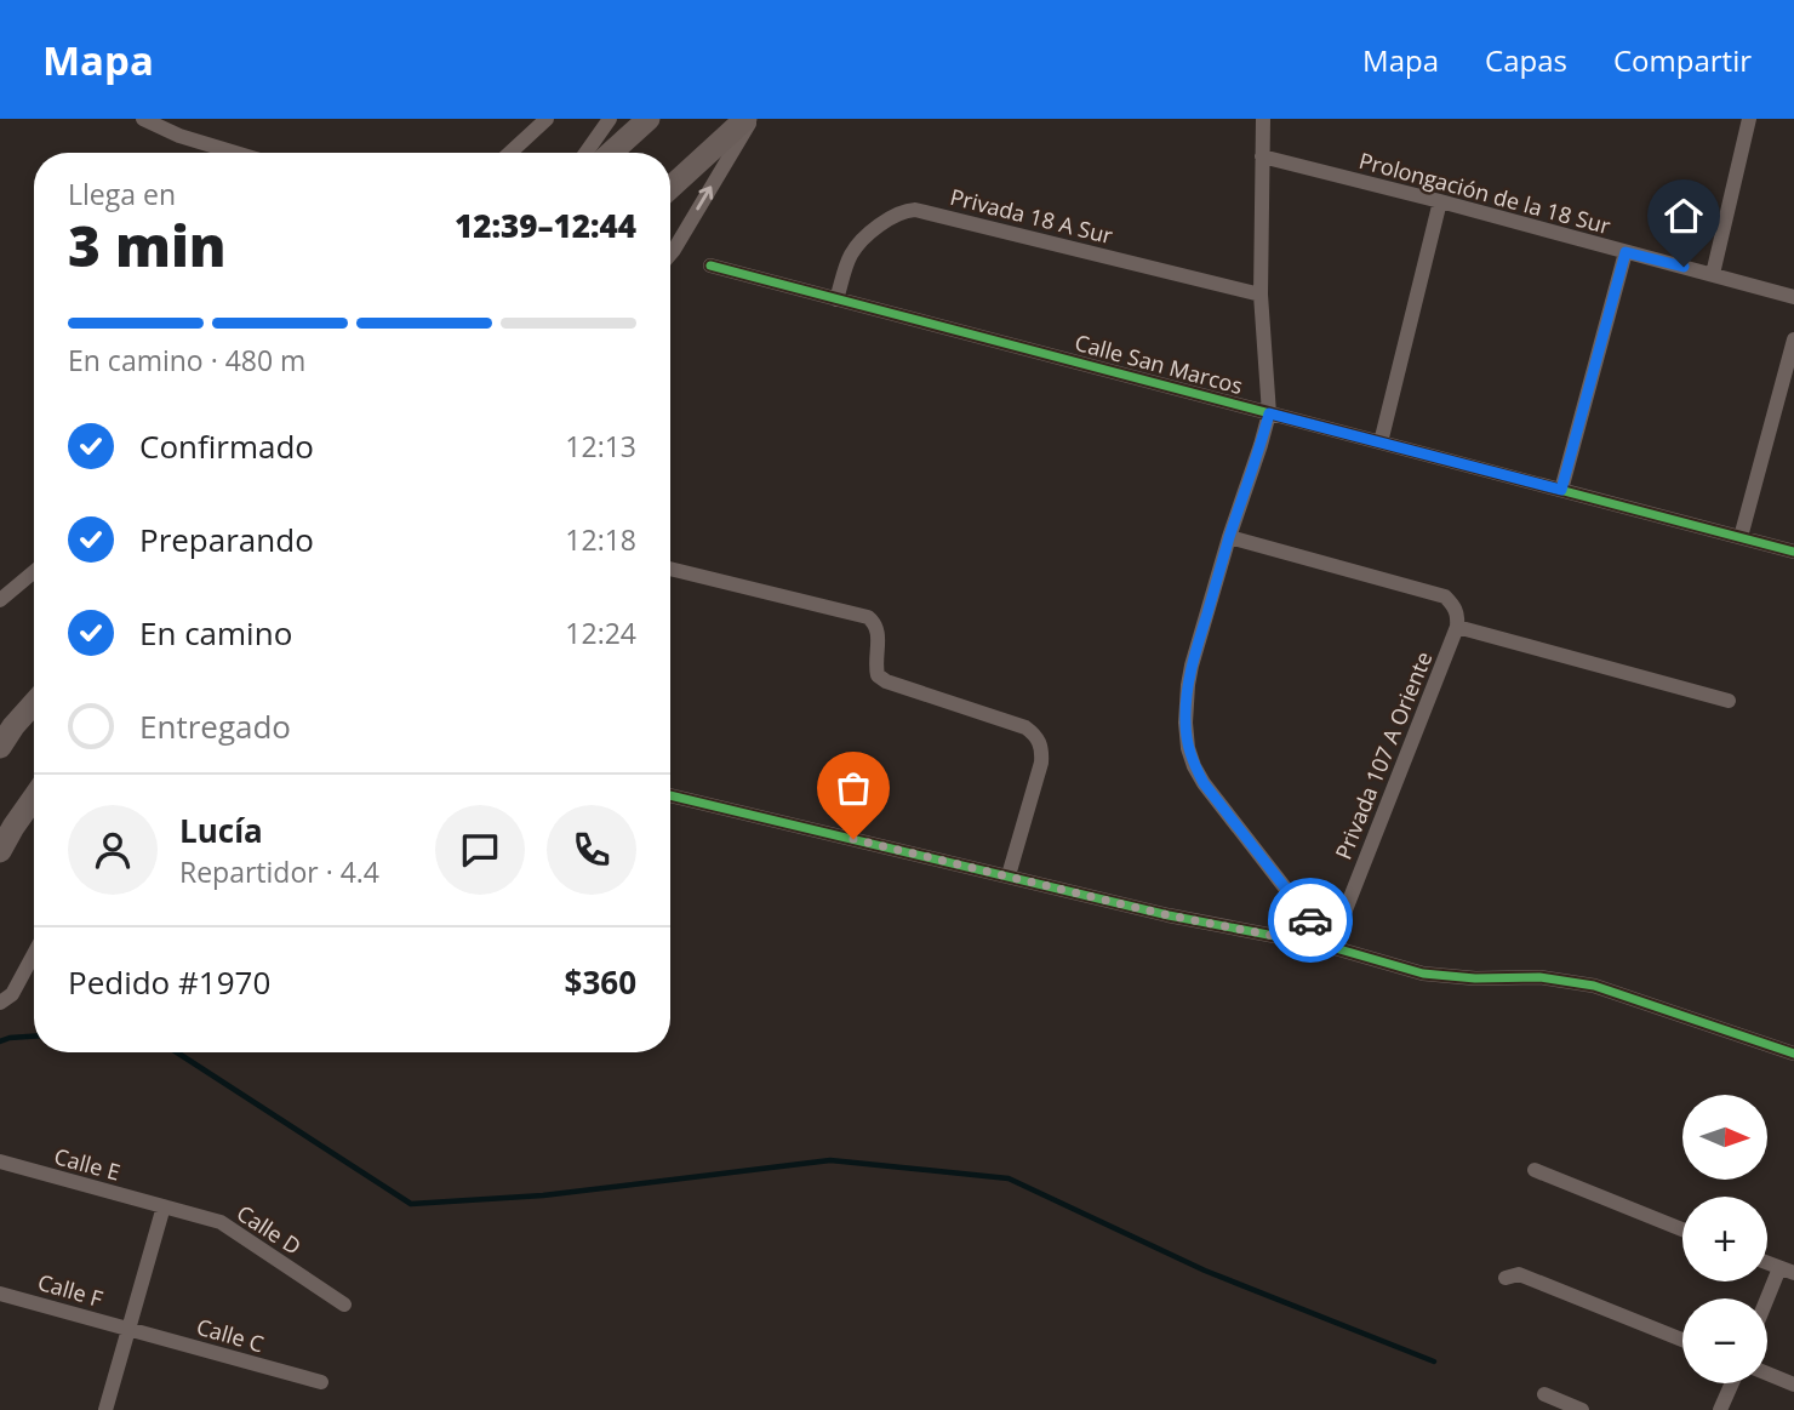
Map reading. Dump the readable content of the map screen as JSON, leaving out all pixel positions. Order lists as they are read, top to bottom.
{
  "streets": {
    "street": [
      "Prolongación de la 18 Sur",
      "Privada 18 A Sur",
      "Calle San Marcos",
      "Privada 107 A Oriente",
      "Calle E",
      "Calle D",
      "Calle F",
      "Calle C"
    ]
  },
  "crossings": [
    ["Privada 18 A Sur", "Calle San Marcos"],
    ["Calle E", "Calle D"],
    ["Calle F", "Calle C"]
  ],
  "north": "right",
  "page": {
    "header": "Mapa",
    "nav": ["Mapa", "Capas", "Compartir"],
    "heading": ["3 min", "Llega en", "12:39–12:44"],
    "panel": [
      "Lucía",
      "Repartidor · 4.4",
      "Pedido #1970",
      "$360"
    ],
    "bar": "En camino · 480 m",
    "list": [
      ["Confirmado", "12:13"],
      ["Preparando", "12:18"],
      ["En camino", "12:24"],
      "Entregado"
    ],
    "map_buttons": ["+", "−"]
  }
}
